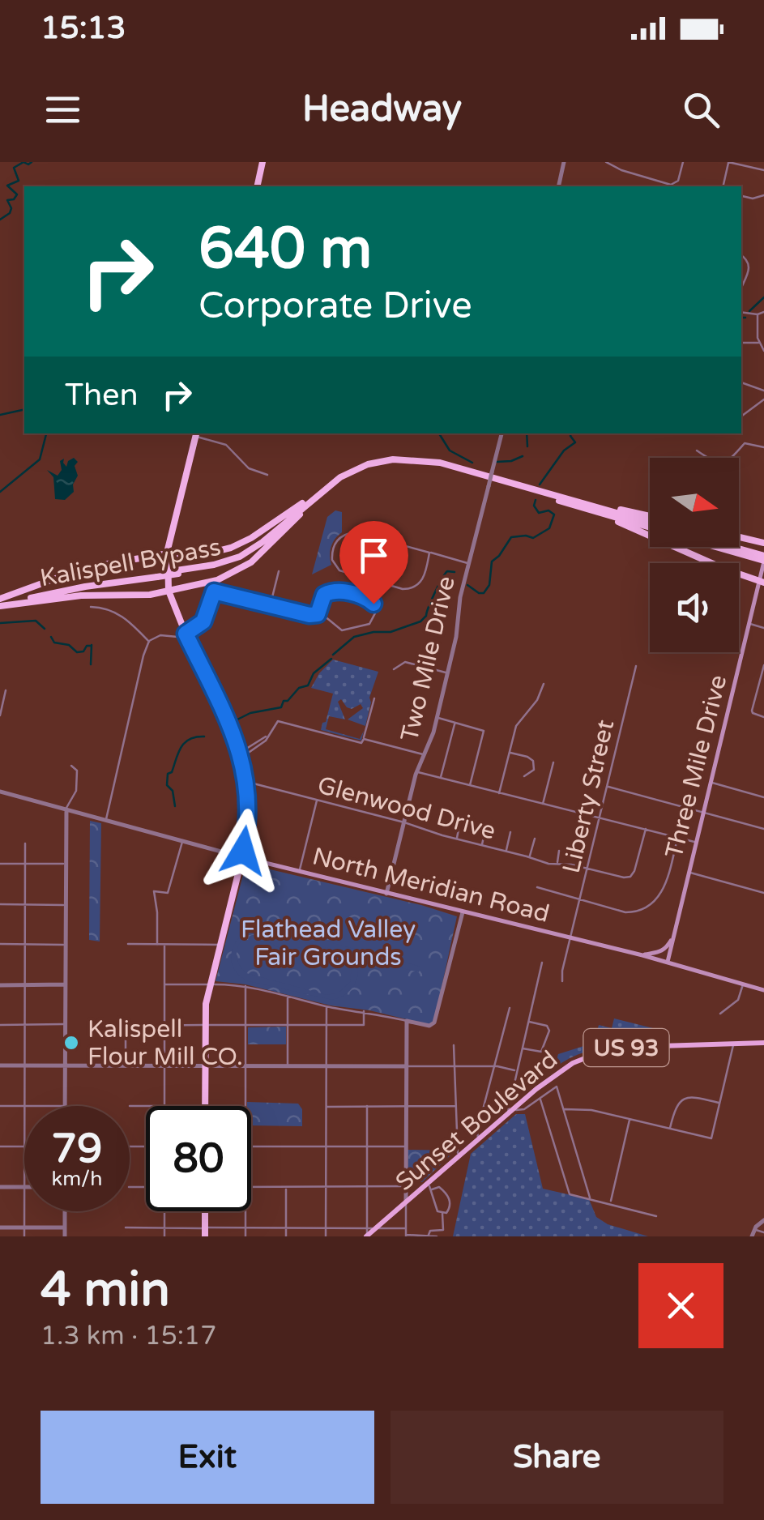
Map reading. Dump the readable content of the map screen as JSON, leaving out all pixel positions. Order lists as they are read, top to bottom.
{
  "streets": {
    "highway": ["Kalispell Bypass"],
    "main road": [
      "Three Mile Drive",
      "North Meridian Road",
      "US 93",
      "Sunset Boulevard"
    ],
    "street": ["Two Mile Drive", "Liberty Street", "Glenwood Drive"]
  },
  "crossings": [
    ["Kalispell Bypass", "Three Mile Drive"],
    ["Two Mile Drive", "Glenwood Drive"],
    ["Two Mile Drive", "North Meridian Road"],
    ["Three Mile Drive", "North Meridian Road"],
    ["Liberty Street", "Glenwood Drive"],
    ["Liberty Street", "North Meridian Road"]
  ],
  "parks": ["Flathead Valley Fair Grounds"],
  "places": ["Kalispell Flour Mill CO."],
  "north": "right",
  "page": {
    "status": "15:13",
    "header": "Headway",
    "turn": ["640 m", "Corporate Drive"],
    "then": "Then",
    "speed": "79 km/h",
    "limit": "80",
    "heading": ["4 min", "1.3 km · 15:17"],
    "buttons": ["Exit", "Share"]
  }
}
